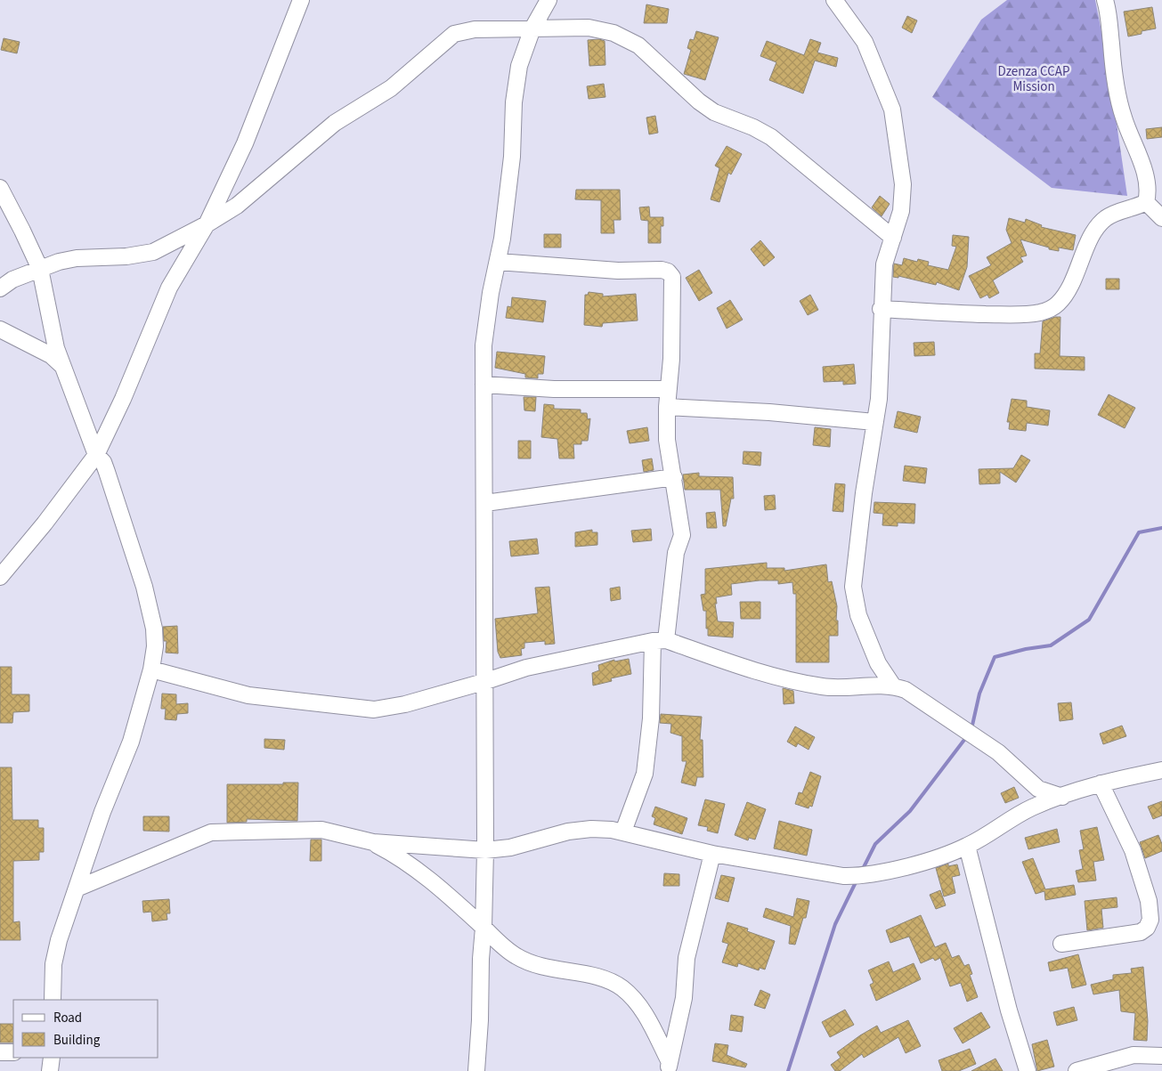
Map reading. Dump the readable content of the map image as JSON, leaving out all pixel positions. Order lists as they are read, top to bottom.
{
  "parks": ["Dzenza CCAP Mission"],
  "legend": ["Road", "Building"]
}
